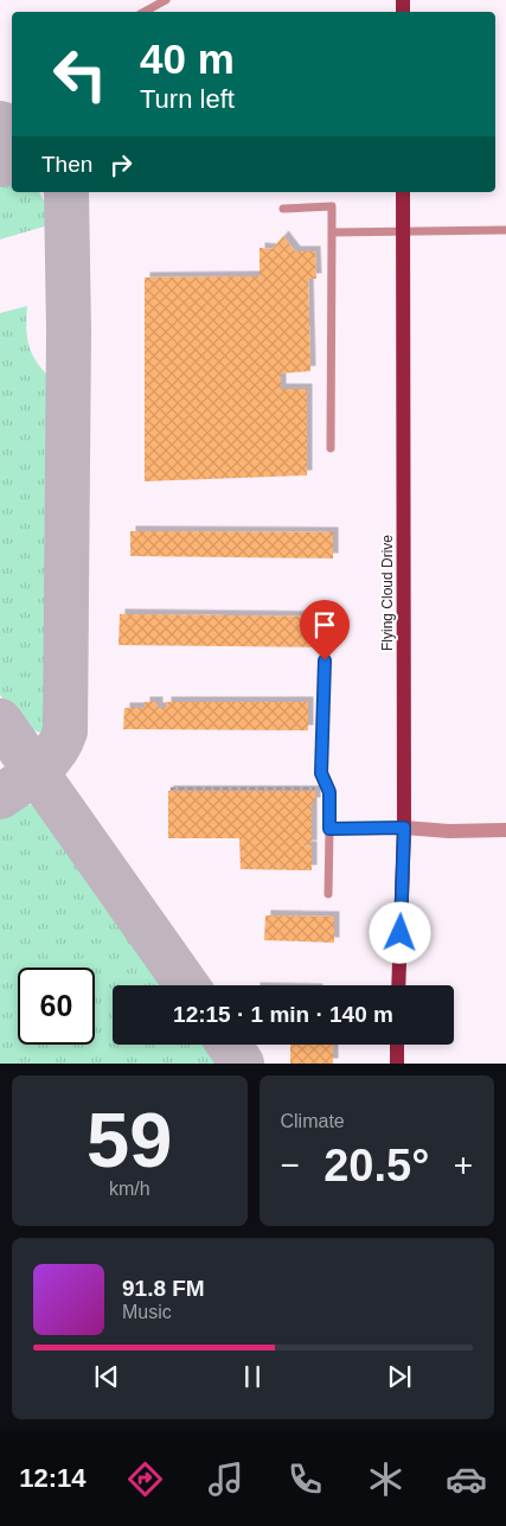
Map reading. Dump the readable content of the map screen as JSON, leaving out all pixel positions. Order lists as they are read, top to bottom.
{
  "streets": {
    "main road": ["Flying Cloud Drive"]
  },
  "page": {
    "turn": ["40 m", "Turn left"],
    "then": "Then",
    "limit": "60",
    "trip": "12:15 · 1 min · 140 m",
    "tile": [
      ["59", "km/h"],
      "Climate"
    ],
    "heat": ["−", "20.5°", "+"],
    "song": ["91.8 FM", "Music"],
    "tabs": "12:14"
  }
}
